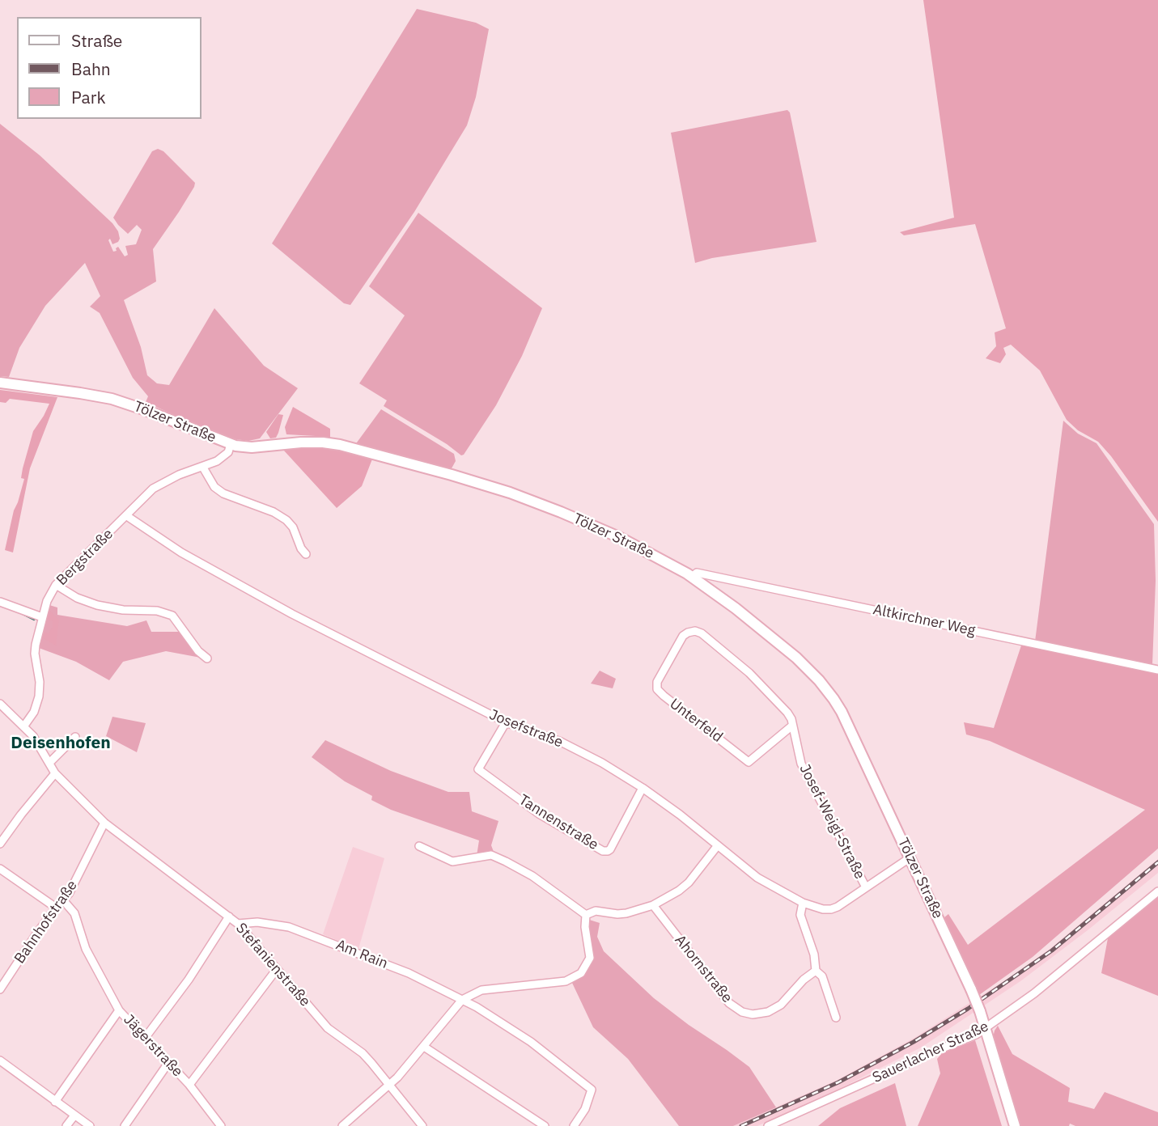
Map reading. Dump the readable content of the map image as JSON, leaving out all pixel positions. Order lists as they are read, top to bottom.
{
  "streets": {
    "main road": ["Tölzer Straße"],
    "street": [
      "Bergstraße",
      "Altkirchner Weg",
      "Unterfeld",
      "Josefstraße",
      "Josef-Weigl-Straße",
      "Tannenstraße",
      "Bahnhofstraße",
      "Am Rain",
      "Stefanienstraße",
      "Ahornstraße",
      "Jägerstraße",
      "Sauerlacher Straße"
    ]
  },
  "crossings": [
    ["Tölzer Straße", "Bergstraße"],
    ["Tölzer Straße", "Altkirchner Weg"],
    ["Tölzer Straße", "Josefstraße"],
    ["Tölzer Straße", "Sauerlacher Straße"],
    ["Bergstraße", "Josefstraße"],
    ["Bergstraße", "Stefanienstraße"],
    ["Unterfeld", "Josef-Weigl-Straße"],
    ["Josefstraße", "Josef-Weigl-Straße"],
    ["Josefstraße", "Tannenstraße"],
    ["Bahnhofstraße", "Stefanienstraße"],
    ["Bahnhofstraße", "Jägerstraße"],
    ["Am Rain", "Stefanienstraße"]
  ],
  "districts": ["Deisenhofen"],
  "legend": ["Straße", "Bahn", "Park"]
}
